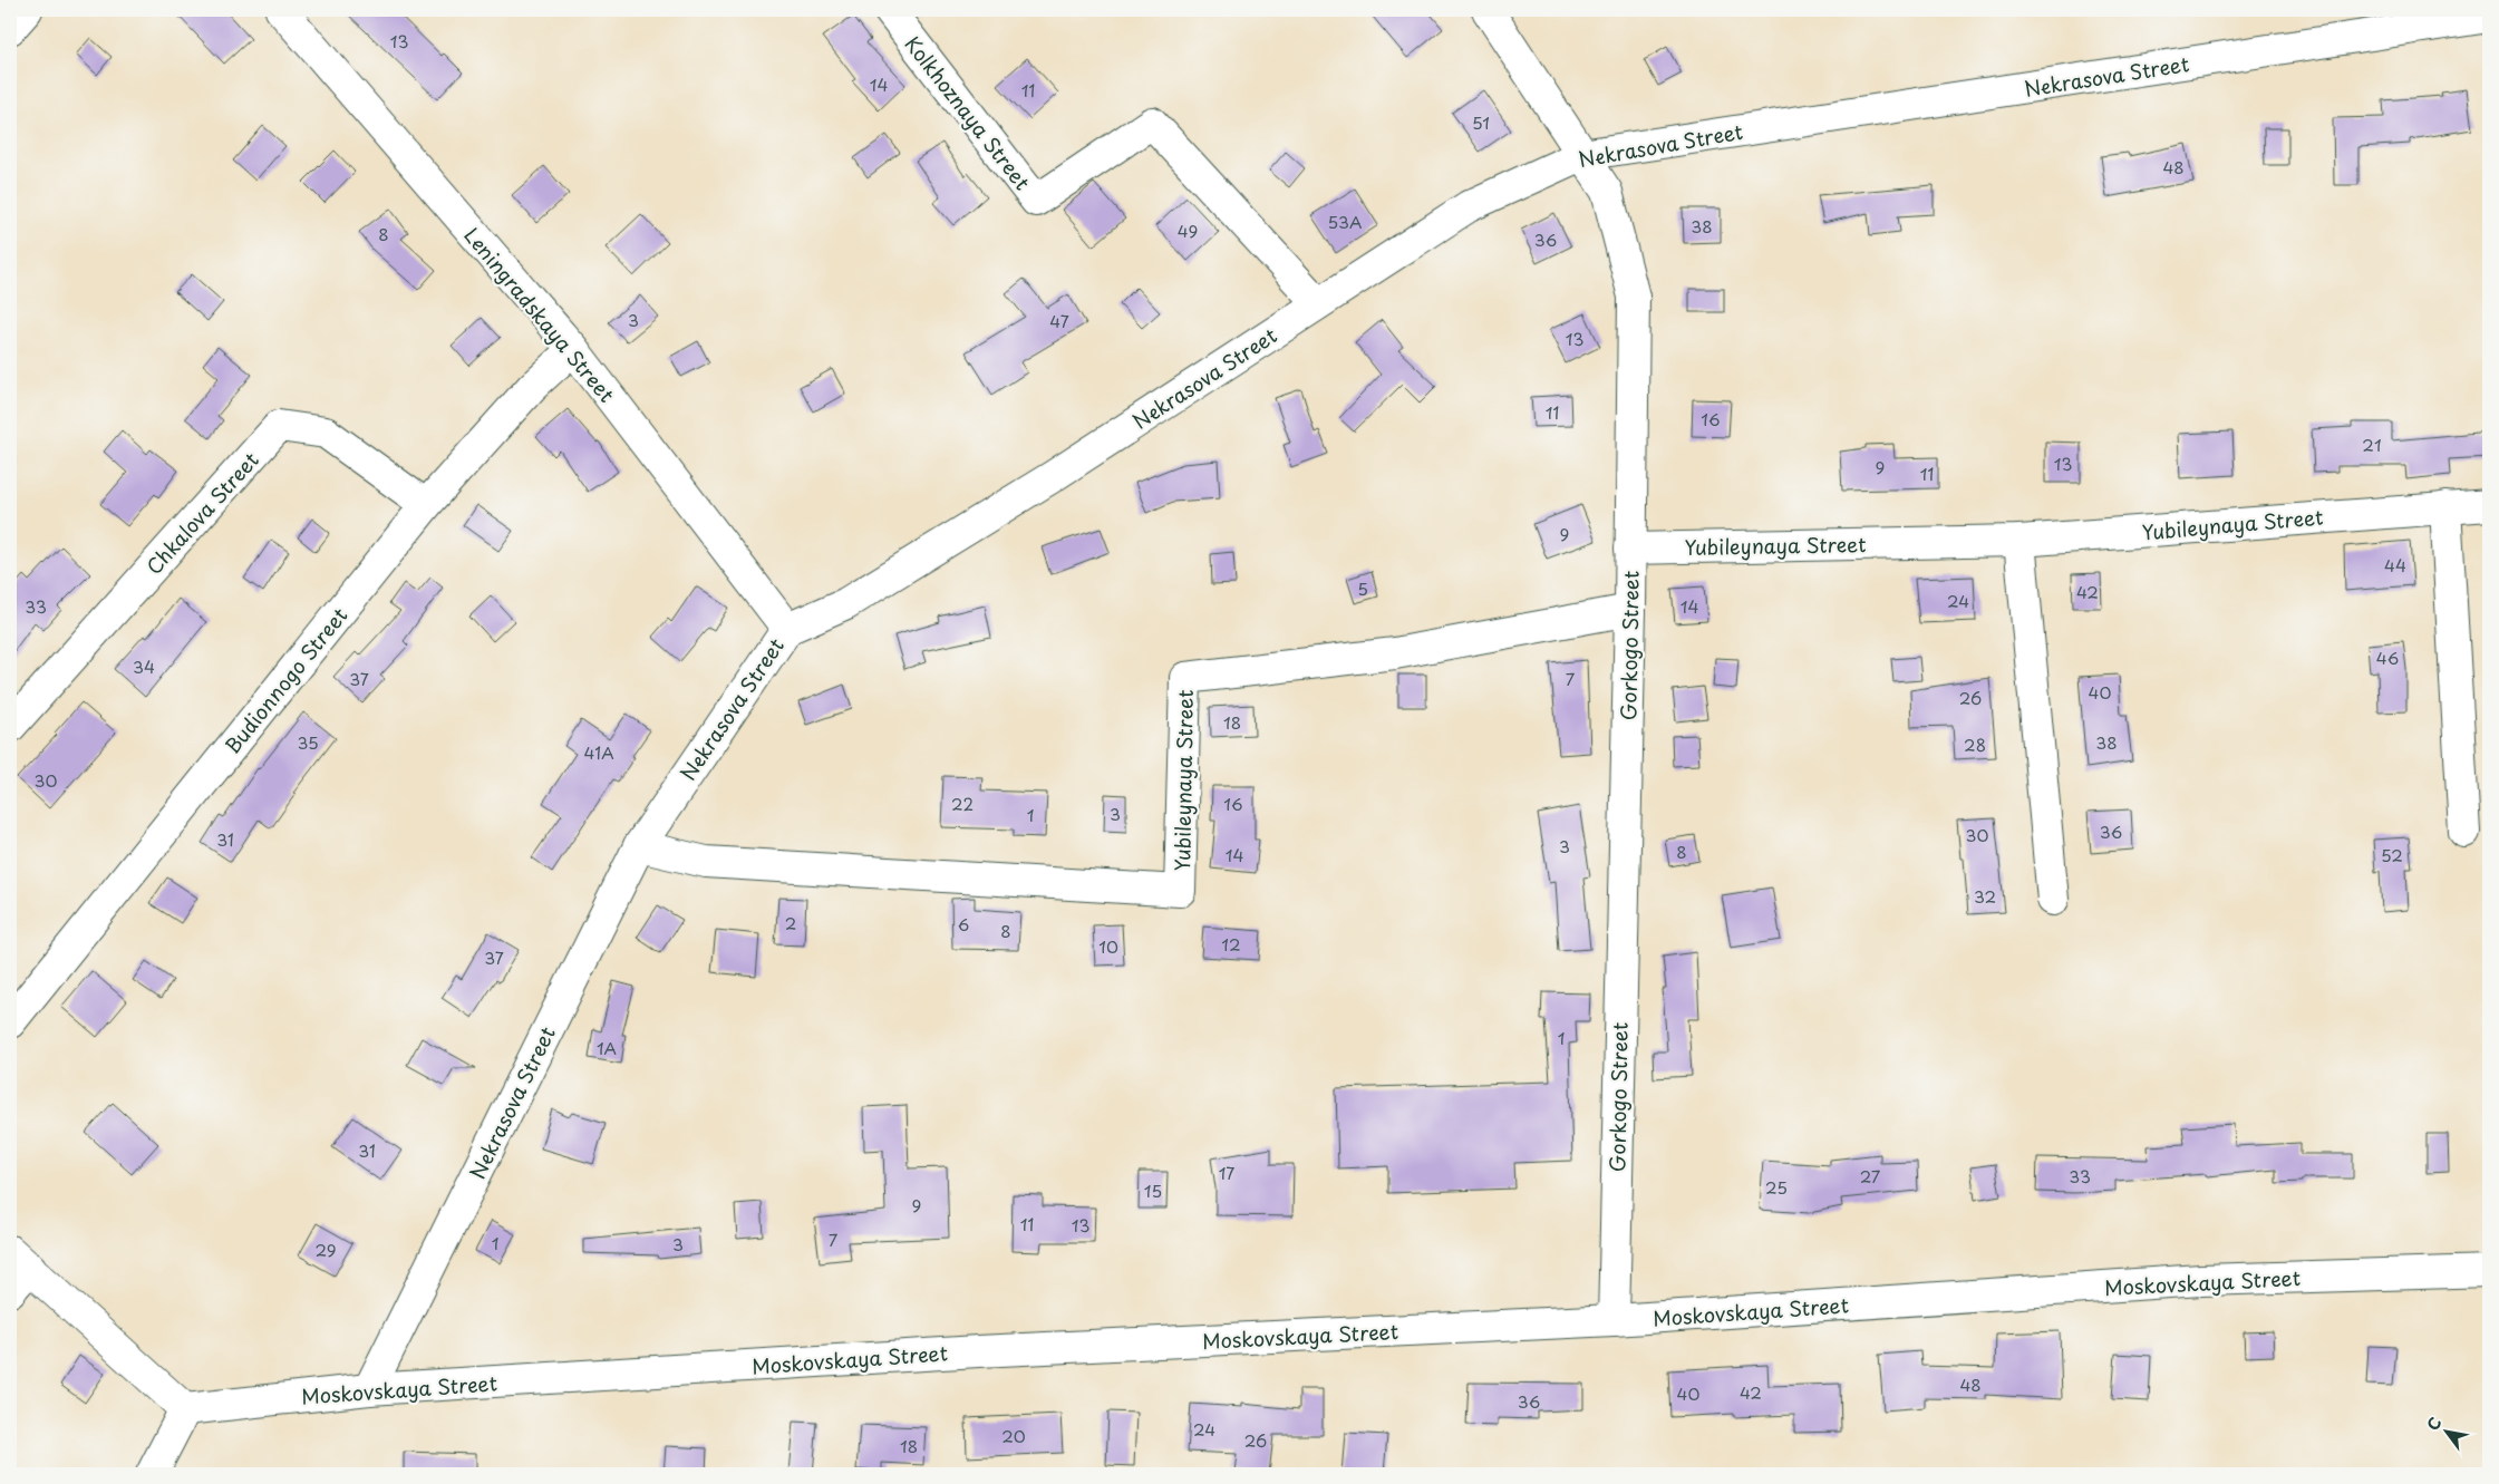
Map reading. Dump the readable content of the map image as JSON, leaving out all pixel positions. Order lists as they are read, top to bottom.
{
  "streets": {
    "street": [
      "Nekrasova Street",
      "Kolkhoznaya Street",
      "Leningradskaya Street",
      "Chkalova Street",
      "Yubileynaya Street",
      "Gorkogo Street",
      "Budionnogo Street",
      "Moskovskaya Street"
    ]
  },
  "crossings": [
    ["Nekrasova Street", "Kolkhoznaya Street"],
    ["Nekrasova Street", "Leningradskaya Street"],
    ["Nekrasova Street", "Yubileynaya Street"],
    ["Nekrasova Street", "Gorkogo Street"],
    ["Nekrasova Street", "Moskovskaya Street"],
    ["Leningradskaya Street", "Budionnogo Street"],
    ["Chkalova Street", "Budionnogo Street"],
    ["Yubileynaya Street", "Gorkogo Street"],
    ["Gorkogo Street", "Moskovskaya Street"]
  ],
  "house_numbers": [
    "13",
    "14",
    "11",
    "51",
    "48",
    "53А",
    "38",
    "49",
    "8",
    "36",
    "3",
    "47",
    "13",
    "11",
    "16",
    "21",
    "13",
    "9",
    "11",
    "9",
    "44",
    "5",
    "42",
    "24",
    "33",
    "14",
    "46",
    "34",
    "37",
    "7",
    "40",
    "26",
    "18",
    "35",
    "38",
    "28",
    "41А",
    "30",
    "22",
    "16",
    "3",
    "1",
    "36",
    "30",
    "31",
    "3",
    "8",
    "14",
    "52",
    "32",
    "2",
    "6",
    "8",
    "12",
    "10",
    "37",
    "1",
    "1А",
    "31",
    "17",
    "27",
    "33",
    "25",
    "15",
    "9",
    "11",
    "13",
    "7",
    "1",
    "3",
    "29",
    "48",
    "42",
    "40",
    "36",
    "24",
    "20",
    "26",
    "18"
  ],
  "north": "top left"
}
